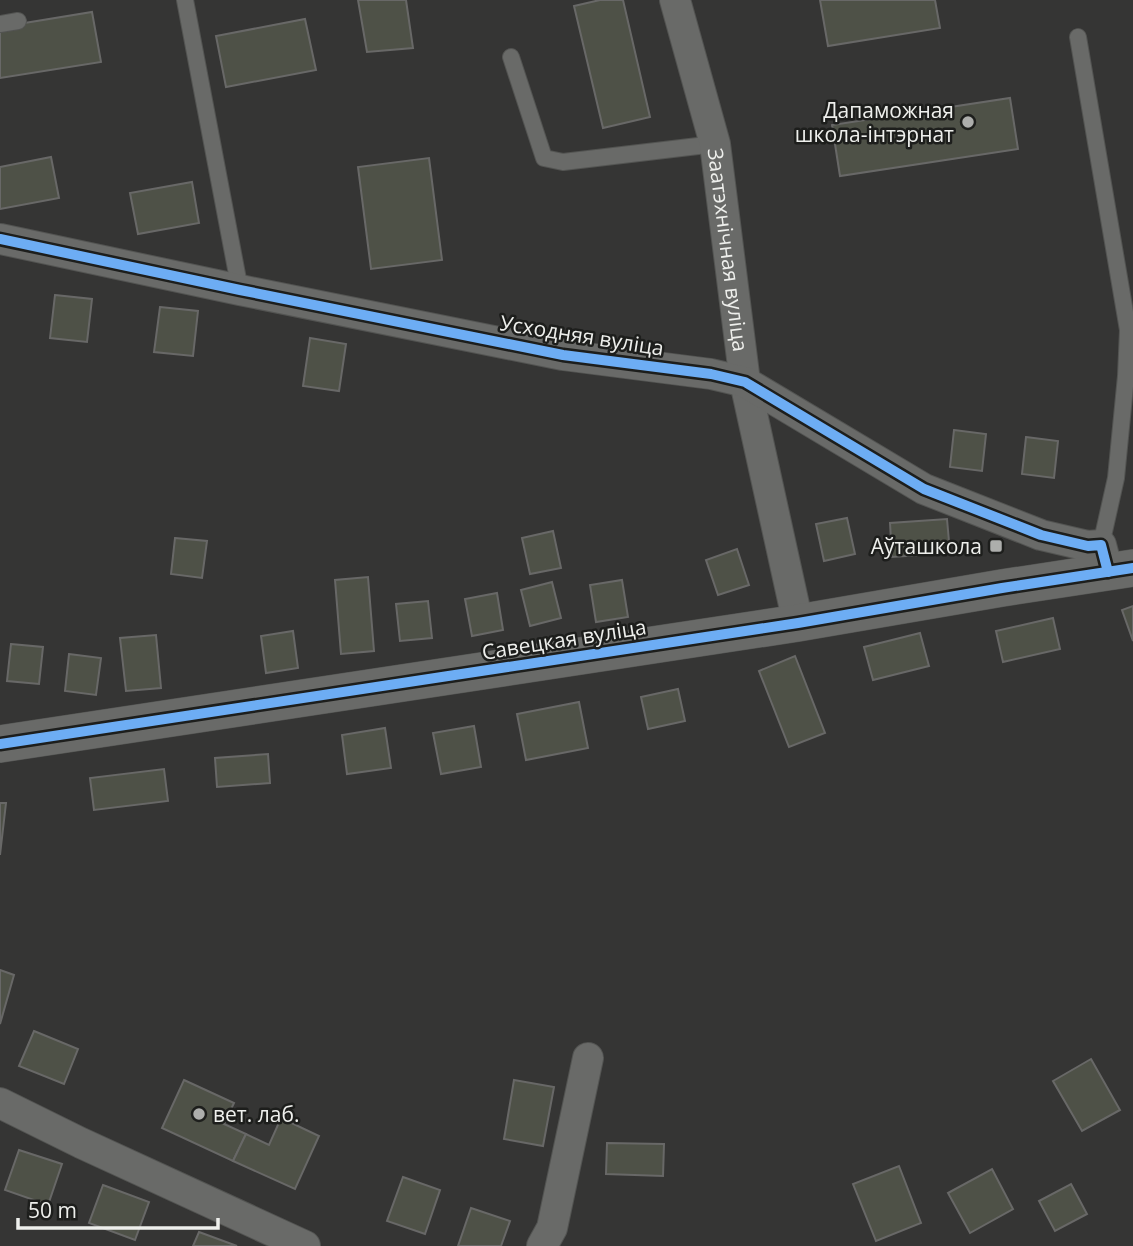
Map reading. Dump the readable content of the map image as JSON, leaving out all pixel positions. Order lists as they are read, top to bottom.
{
  "streets": {
    "street": ["Заатэхнічная вуліца", "Усходняя вуліца", "Савецкая вуліца"]
  },
  "crossings": [
    ["Заатэхнічная вуліца", "Усходняя вуліца"],
    ["Заатэхнічная вуліца", "Савецкая вуліца"],
    ["Усходняя вуліца", "Савецкая вуліца"]
  ],
  "places": {
    "other": ["Дапаможная школа-інтэрнат", "вет. лаб."],
    "transit": ["Аўташкола"]
  },
  "scale_bar": "50 m"
}
